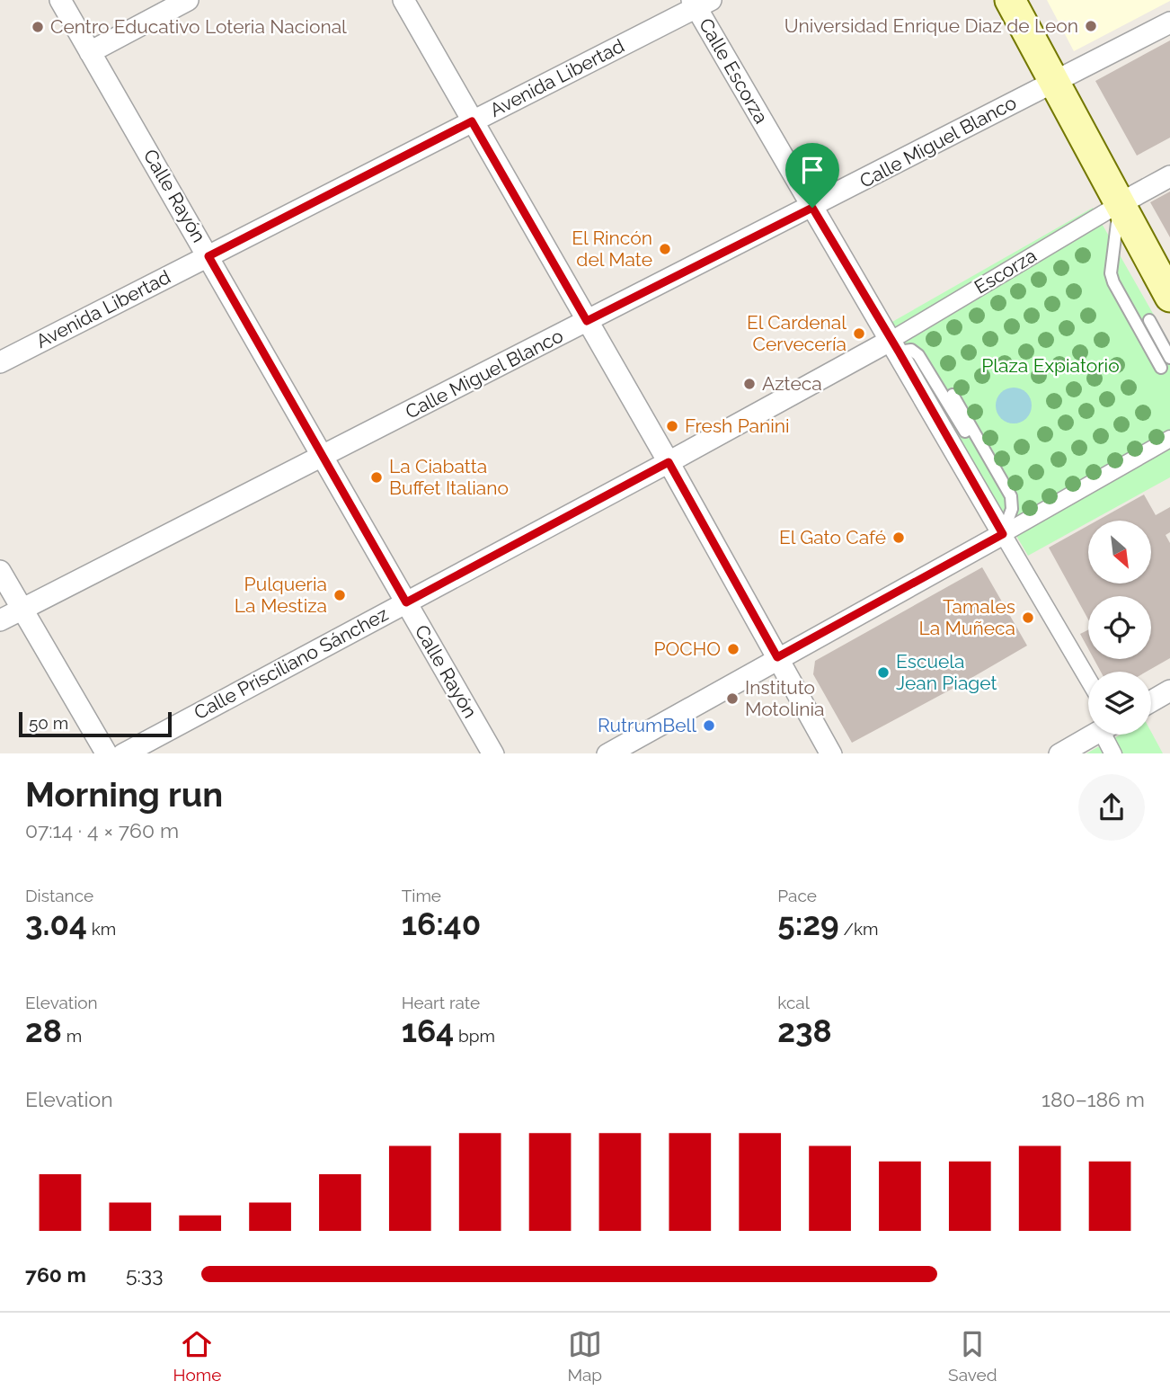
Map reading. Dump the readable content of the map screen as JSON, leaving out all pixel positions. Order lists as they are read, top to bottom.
{
  "streets": {
    "street": [
      "Calle Escorza",
      "Avenida Libertad",
      "Calle Miguel Blanco",
      "Calle Rayón",
      "Escorza",
      "Calle Prisciliano Sánchez"
    ]
  },
  "crossings": [
    ["Calle Escorza", "Avenida Libertad"],
    ["Calle Escorza", "Calle Miguel Blanco"],
    ["Calle Escorza", "Escorza"],
    ["Calle Escorza", "Calle Prisciliano Sánchez"],
    ["Avenida Libertad", "Calle Rayón"],
    ["Calle Miguel Blanco", "Calle Rayón"],
    ["Calle Rayón", "Calle Prisciliano Sánchez"],
    ["Escorza", "Calle Prisciliano Sánchez"]
  ],
  "parks": ["Plaza Expiatorio"],
  "places": [
    "Universidad Enrique Diaz de Leon",
    "Centro Educativo Loteria Nacional",
    "El Rincón del Mate",
    "El Cardenal Cervecería",
    "Azteca",
    "Fresh Panini",
    "La Ciabatta Buffet Italiano",
    "El Gato Café",
    "Pulqueria La Mestiza",
    "Tamales La Muñeca",
    "POCHO",
    "Escuela Jean Piaget",
    "Instituto Motolinia",
    "RutrumBell"
  ],
  "scale_bar": "50 m",
  "north": "bottom right",
  "page": {
    "scale": "50 m",
    "heading": ["Morning run", "07:14 · 4 × 760 m"],
    "stats": [
      ["Distance", "3.04 km"],
      ["Time", "16:40"],
      ["Pace", "5:29 /km"],
      ["Elevation", "28 m"],
      ["Heart rate", "164 bpm"],
      ["kcal", "238"]
    ],
    "chart": ["Elevation", "180–186 m"],
    "list": [
      {
        "name": "760 m",
        "note": "5:33"
      }
    ],
    "tabs": ["Home", "Map", "Saved"]
  }
}
